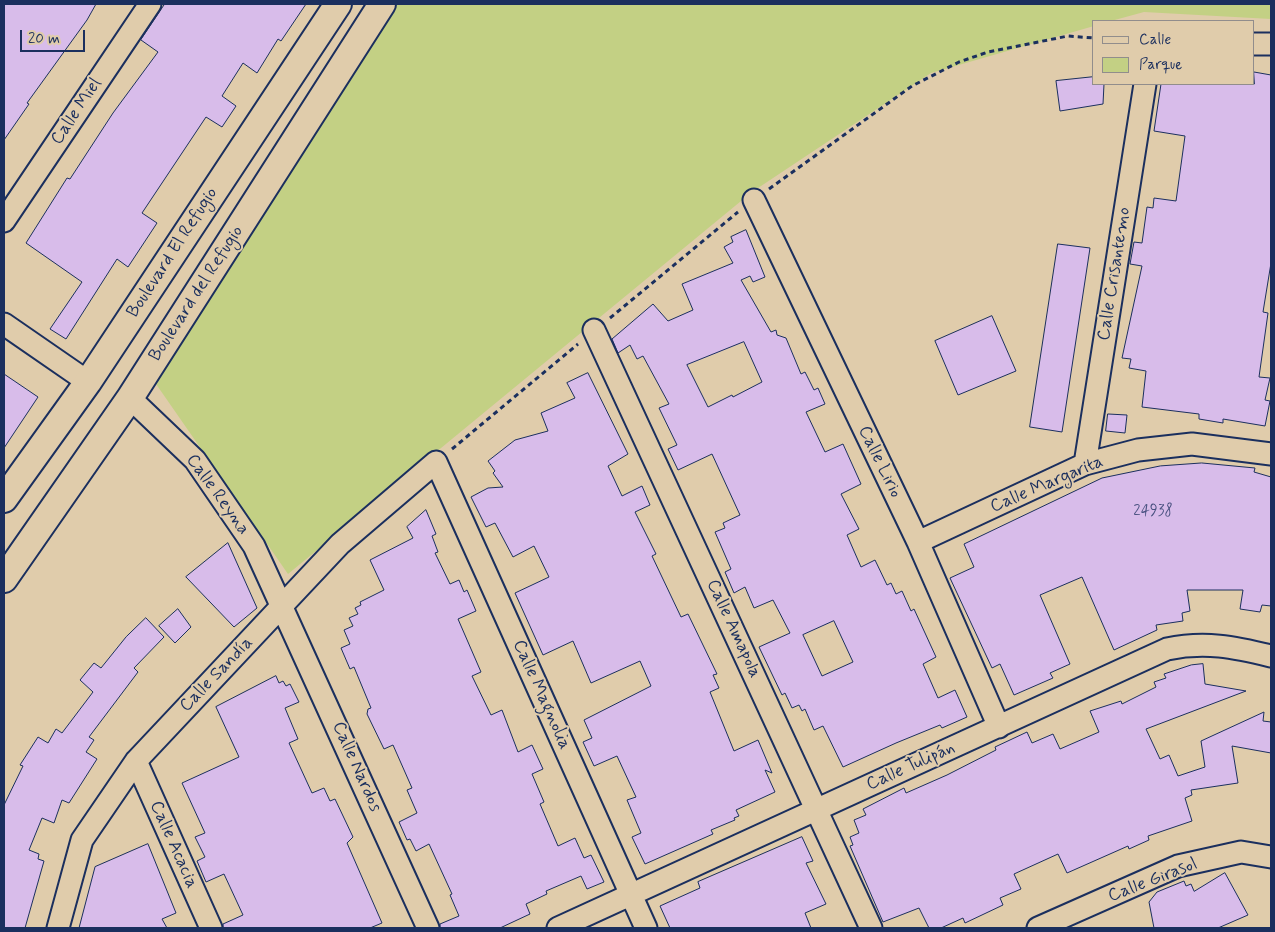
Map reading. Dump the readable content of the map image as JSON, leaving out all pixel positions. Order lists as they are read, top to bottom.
{
  "streets": {
    "main road": ["Boulevard El Refugio", "Boulevard del Refugio"],
    "street": [
      "Calle Miel",
      "Calle Crisantemo",
      "Calle Lirio",
      "Calle Margarita",
      "Calle Reyna",
      "Calle Amapola",
      "Calle Sandía",
      "Calle Magnolia",
      "Calle Nardos",
      "Calle Tulipán",
      "Calle Acacia",
      "Calle Girasol"
    ]
  },
  "crossings": [
    ["Calle Crisantemo", "Calle Margarita"],
    ["Boulevard del Refugio", "Calle Reyna"],
    ["Calle Lirio", "Calle Margarita"],
    ["Calle Lirio", "Calle Tulipán"],
    ["Calle Reyna", "Calle Sandía"],
    ["Calle Reyna", "Calle Nardos"],
    ["Calle Amapola", "Calle Tulipán"],
    ["Calle Sandía", "Calle Magnolia"],
    ["Calle Sandía", "Calle Nardos"],
    ["Calle Sandía", "Calle Acacia"],
    ["Calle Magnolia", "Calle Tulipán"]
  ],
  "house_numbers": ["24938"],
  "legend": ["Calle", "Parque"],
  "scale_bar": "20 m"
}
